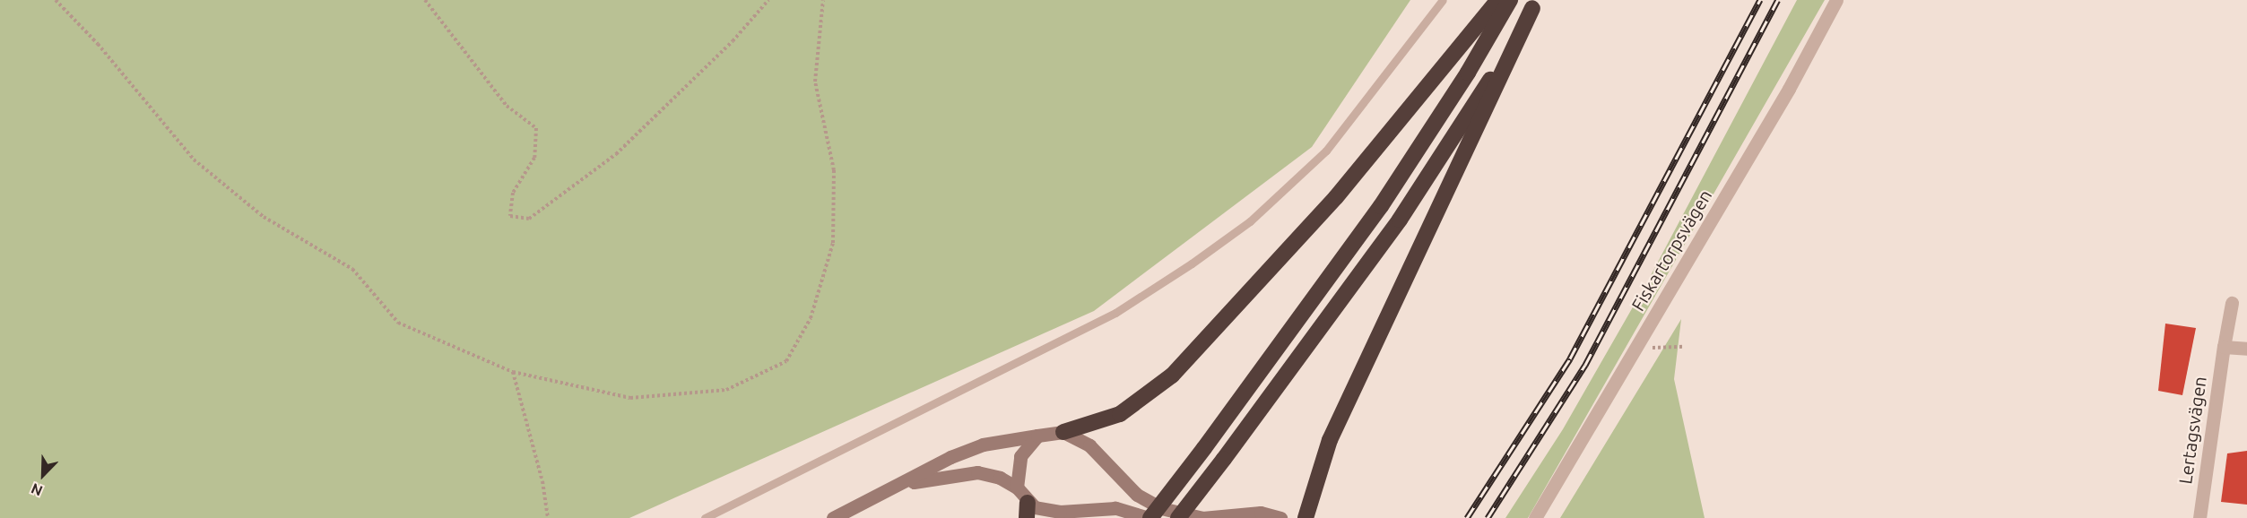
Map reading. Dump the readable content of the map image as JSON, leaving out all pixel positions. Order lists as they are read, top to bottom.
{
  "streets": {
    "street": ["Fiskartorpsvägen", "Lertagsvägen"]
  },
  "north": "bottom left"
}
